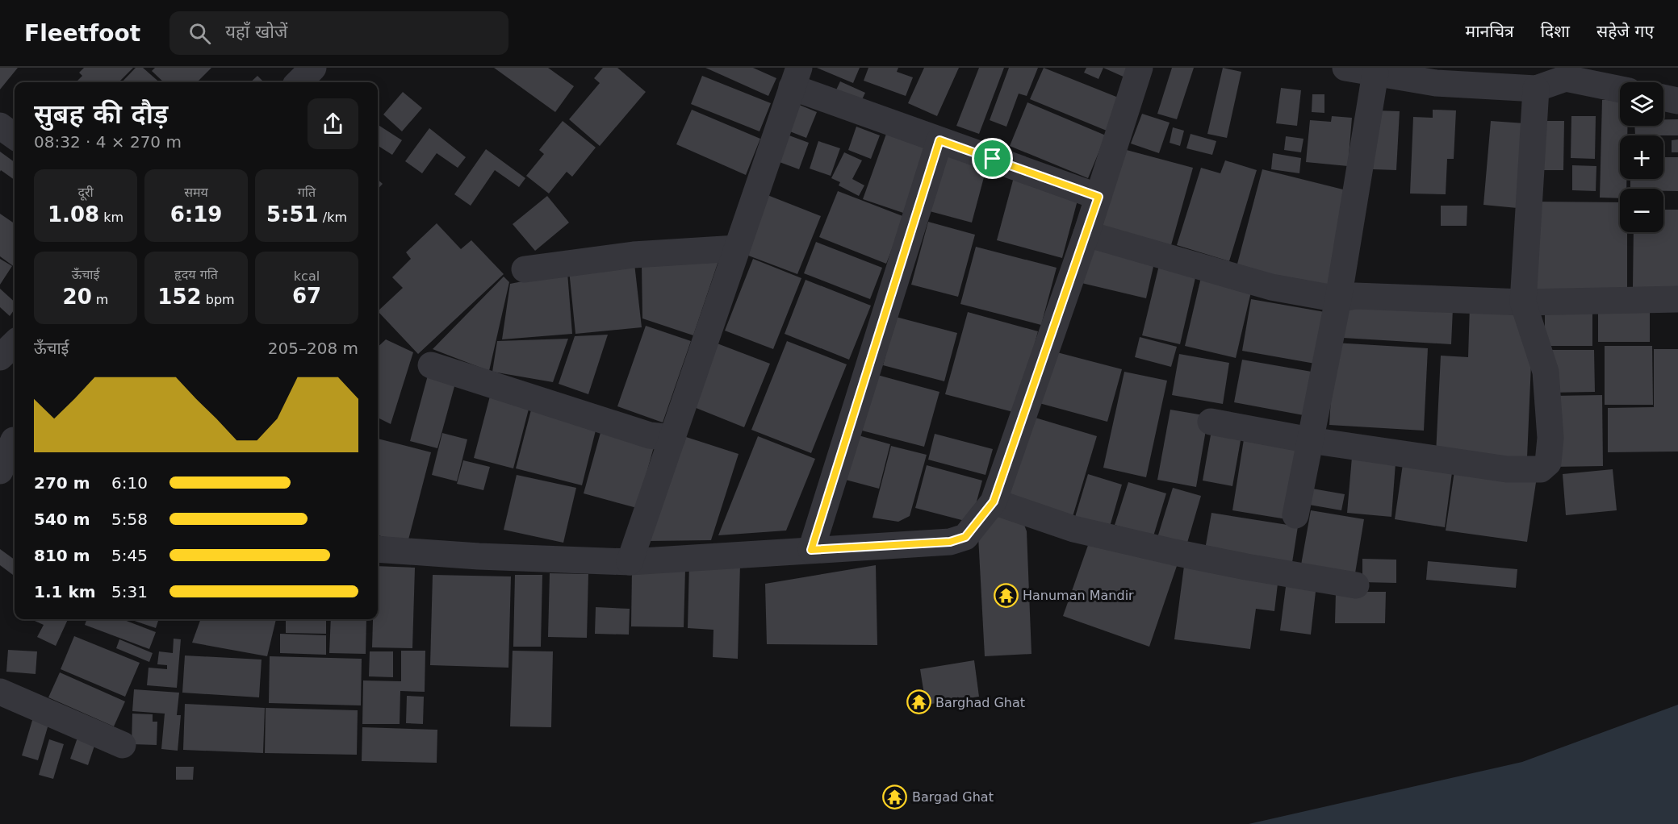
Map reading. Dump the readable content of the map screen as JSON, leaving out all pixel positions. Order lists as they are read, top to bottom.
{
  "places": {
    "temple": ["Hanuman Mandir", "Barghad Ghat", "Bargad Ghat"]
  },
  "page": {
    "header": "Fleetfoot",
    "search": "यहाँ खोजें",
    "nav": ["मानचित्र", "दिशा", "सहेजे गए"],
    "map_buttons": ["+", "−"],
    "heading": ["सुबह की दौड़", "08:32 · 4 × 270 m"],
    "stats": [
      ["दूरी", "1.08 km"],
      ["समय", "6:19"],
      ["गति", "5:51 /km"],
      ["ऊँचाई", "20 m"],
      ["हृदय गति", "152 bpm"],
      ["kcal", "67"]
    ],
    "chart": ["ऊँचाई", "205–208 m"],
    "list": [
      {
        "name": "270 m",
        "note": "6:10"
      },
      {
        "name": "540 m",
        "note": "5:58"
      },
      {
        "name": "810 m",
        "note": "5:45"
      },
      {
        "name": "1.1 km",
        "note": "5:31"
      }
    ]
  }
}
